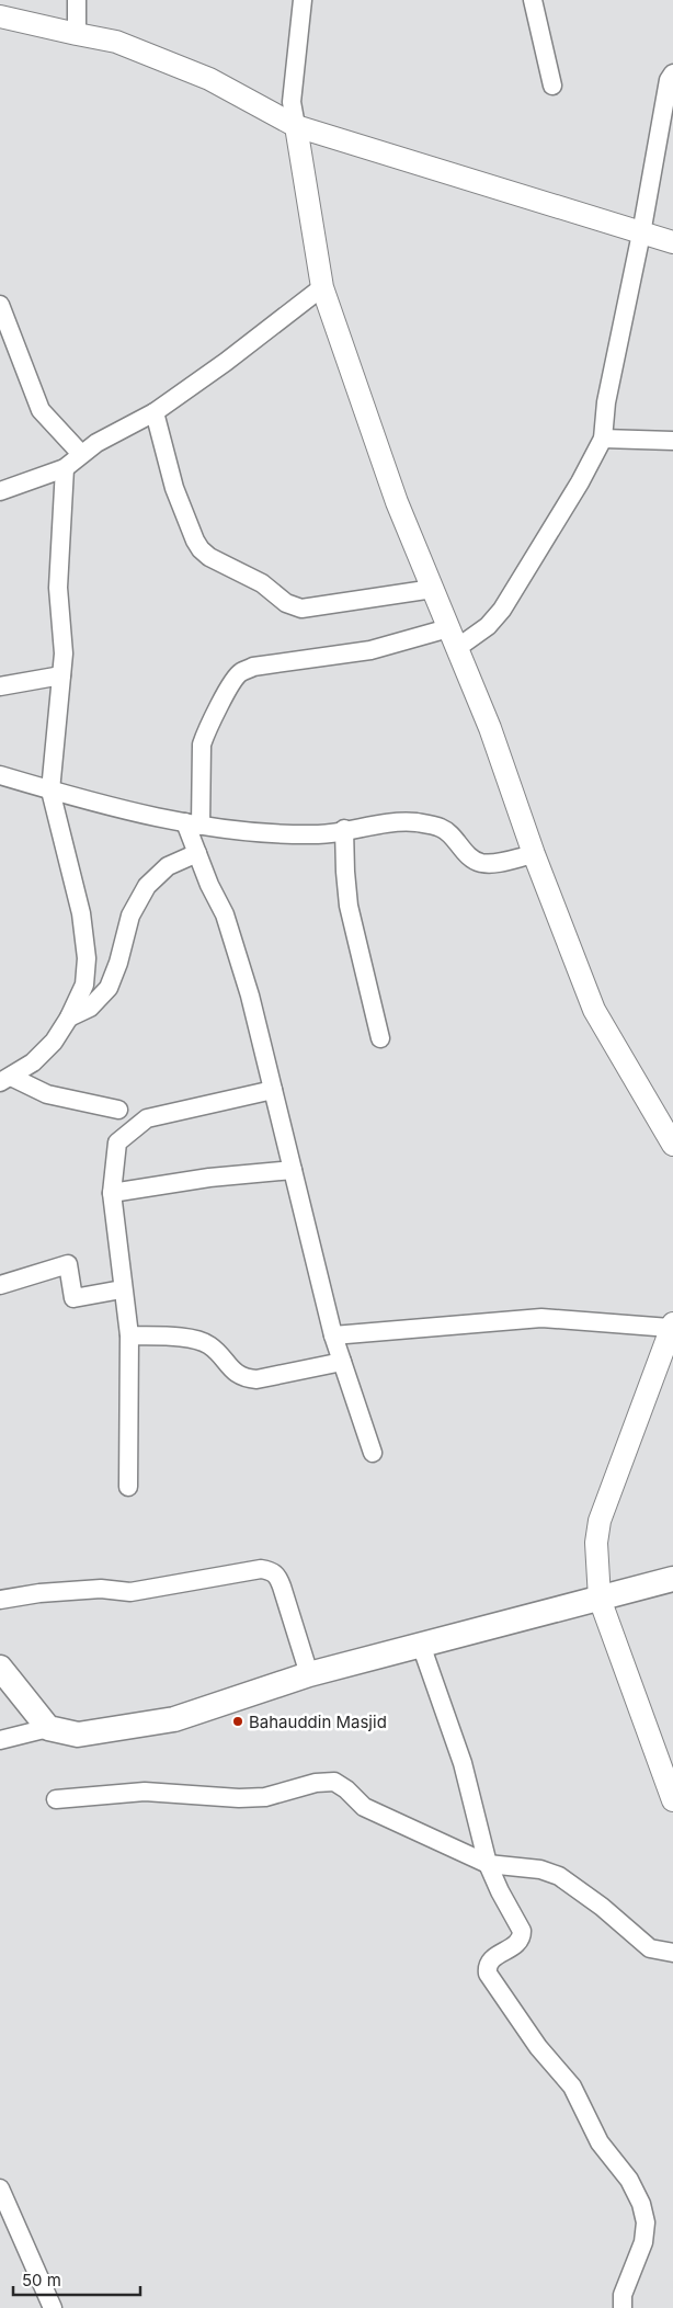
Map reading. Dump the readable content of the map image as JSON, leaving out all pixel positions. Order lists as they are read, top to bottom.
{
  "places": ["Bahauddin Masjid"],
  "scale_bar": "50 m"
}
